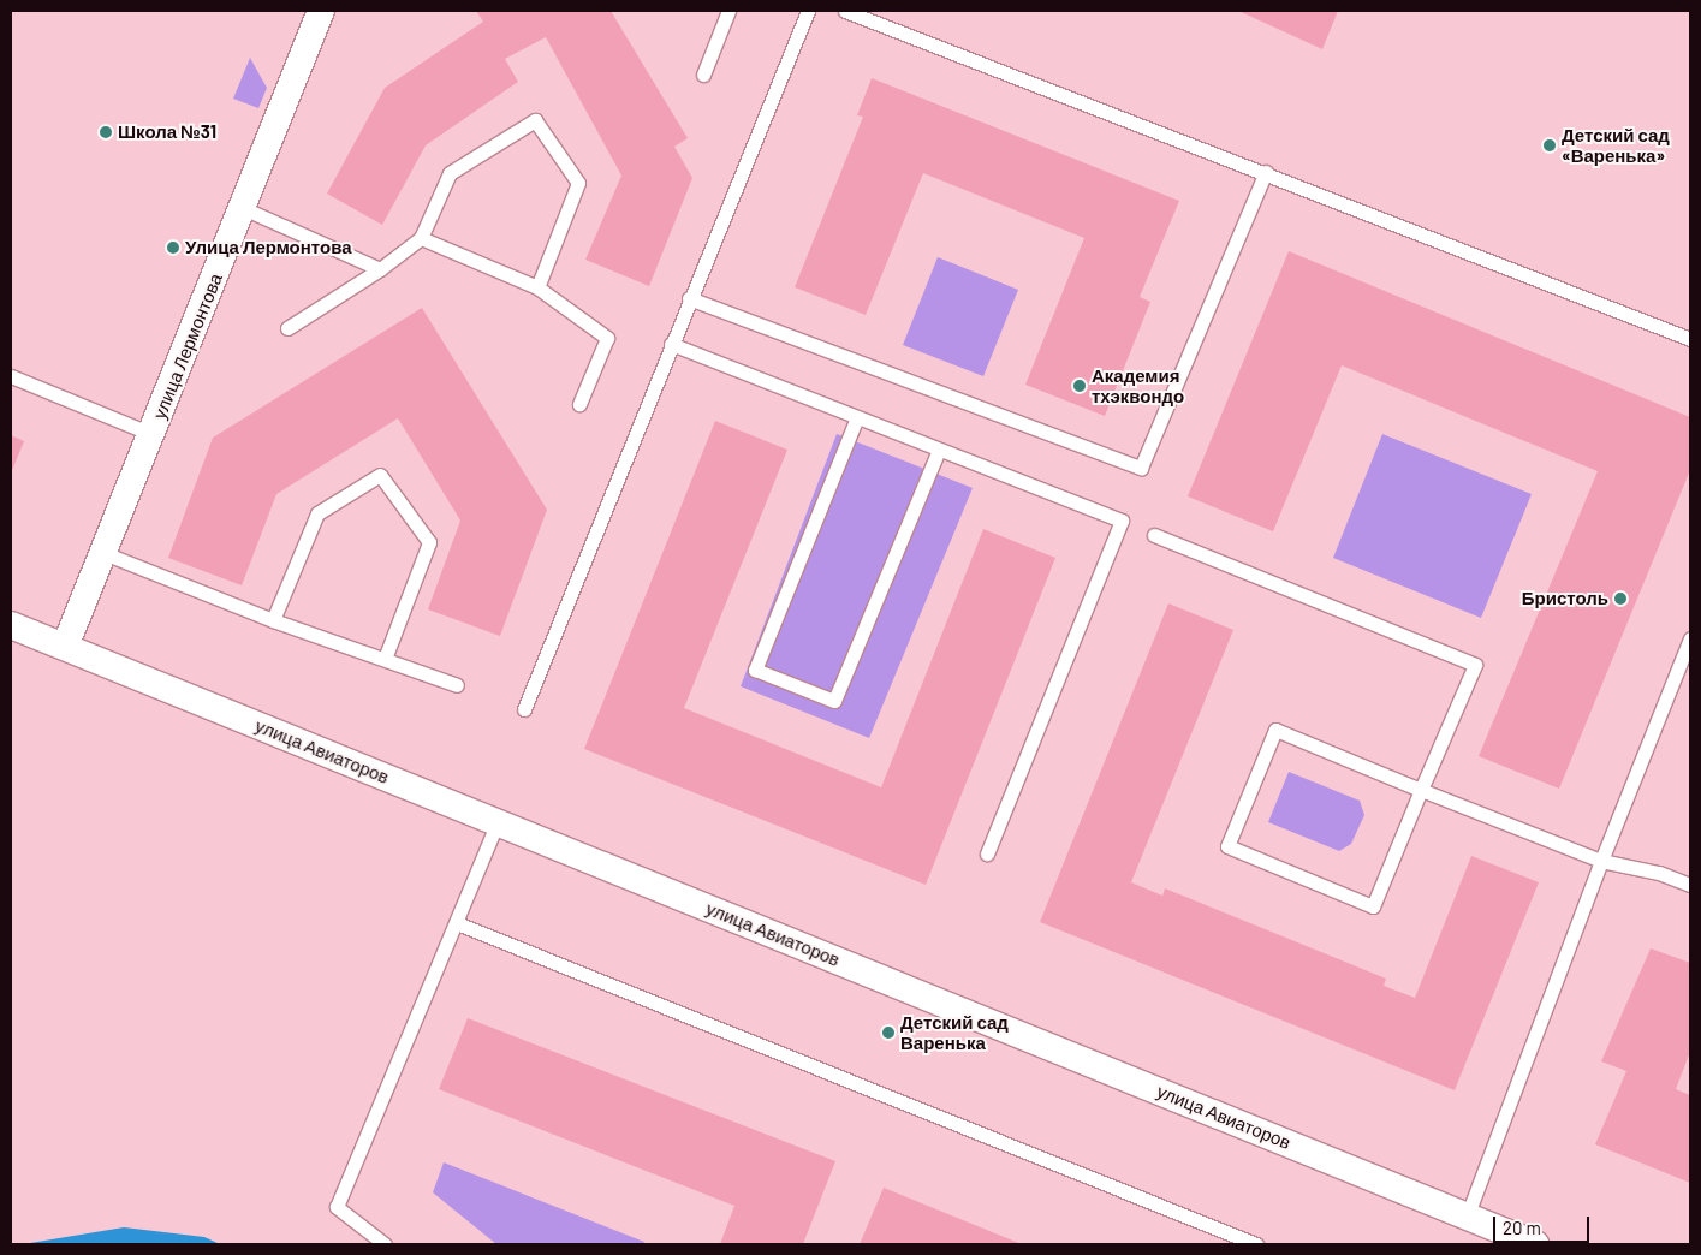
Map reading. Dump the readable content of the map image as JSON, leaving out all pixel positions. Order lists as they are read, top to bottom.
{
  "streets": {
    "street": ["улица Лермонтова", "улица Авиаторов"]
  },
  "crossings": [
    ["улица Лермонтова", "улица Авиаторов"]
  ],
  "places": [
    "Школа №31",
    "Детский сад «Варенька»",
    "Улица Лермонтова",
    "Академия тхэквондо",
    "Бристоль",
    "Детский сад Варенька"
  ],
  "scale_bar": "20 m"
}
